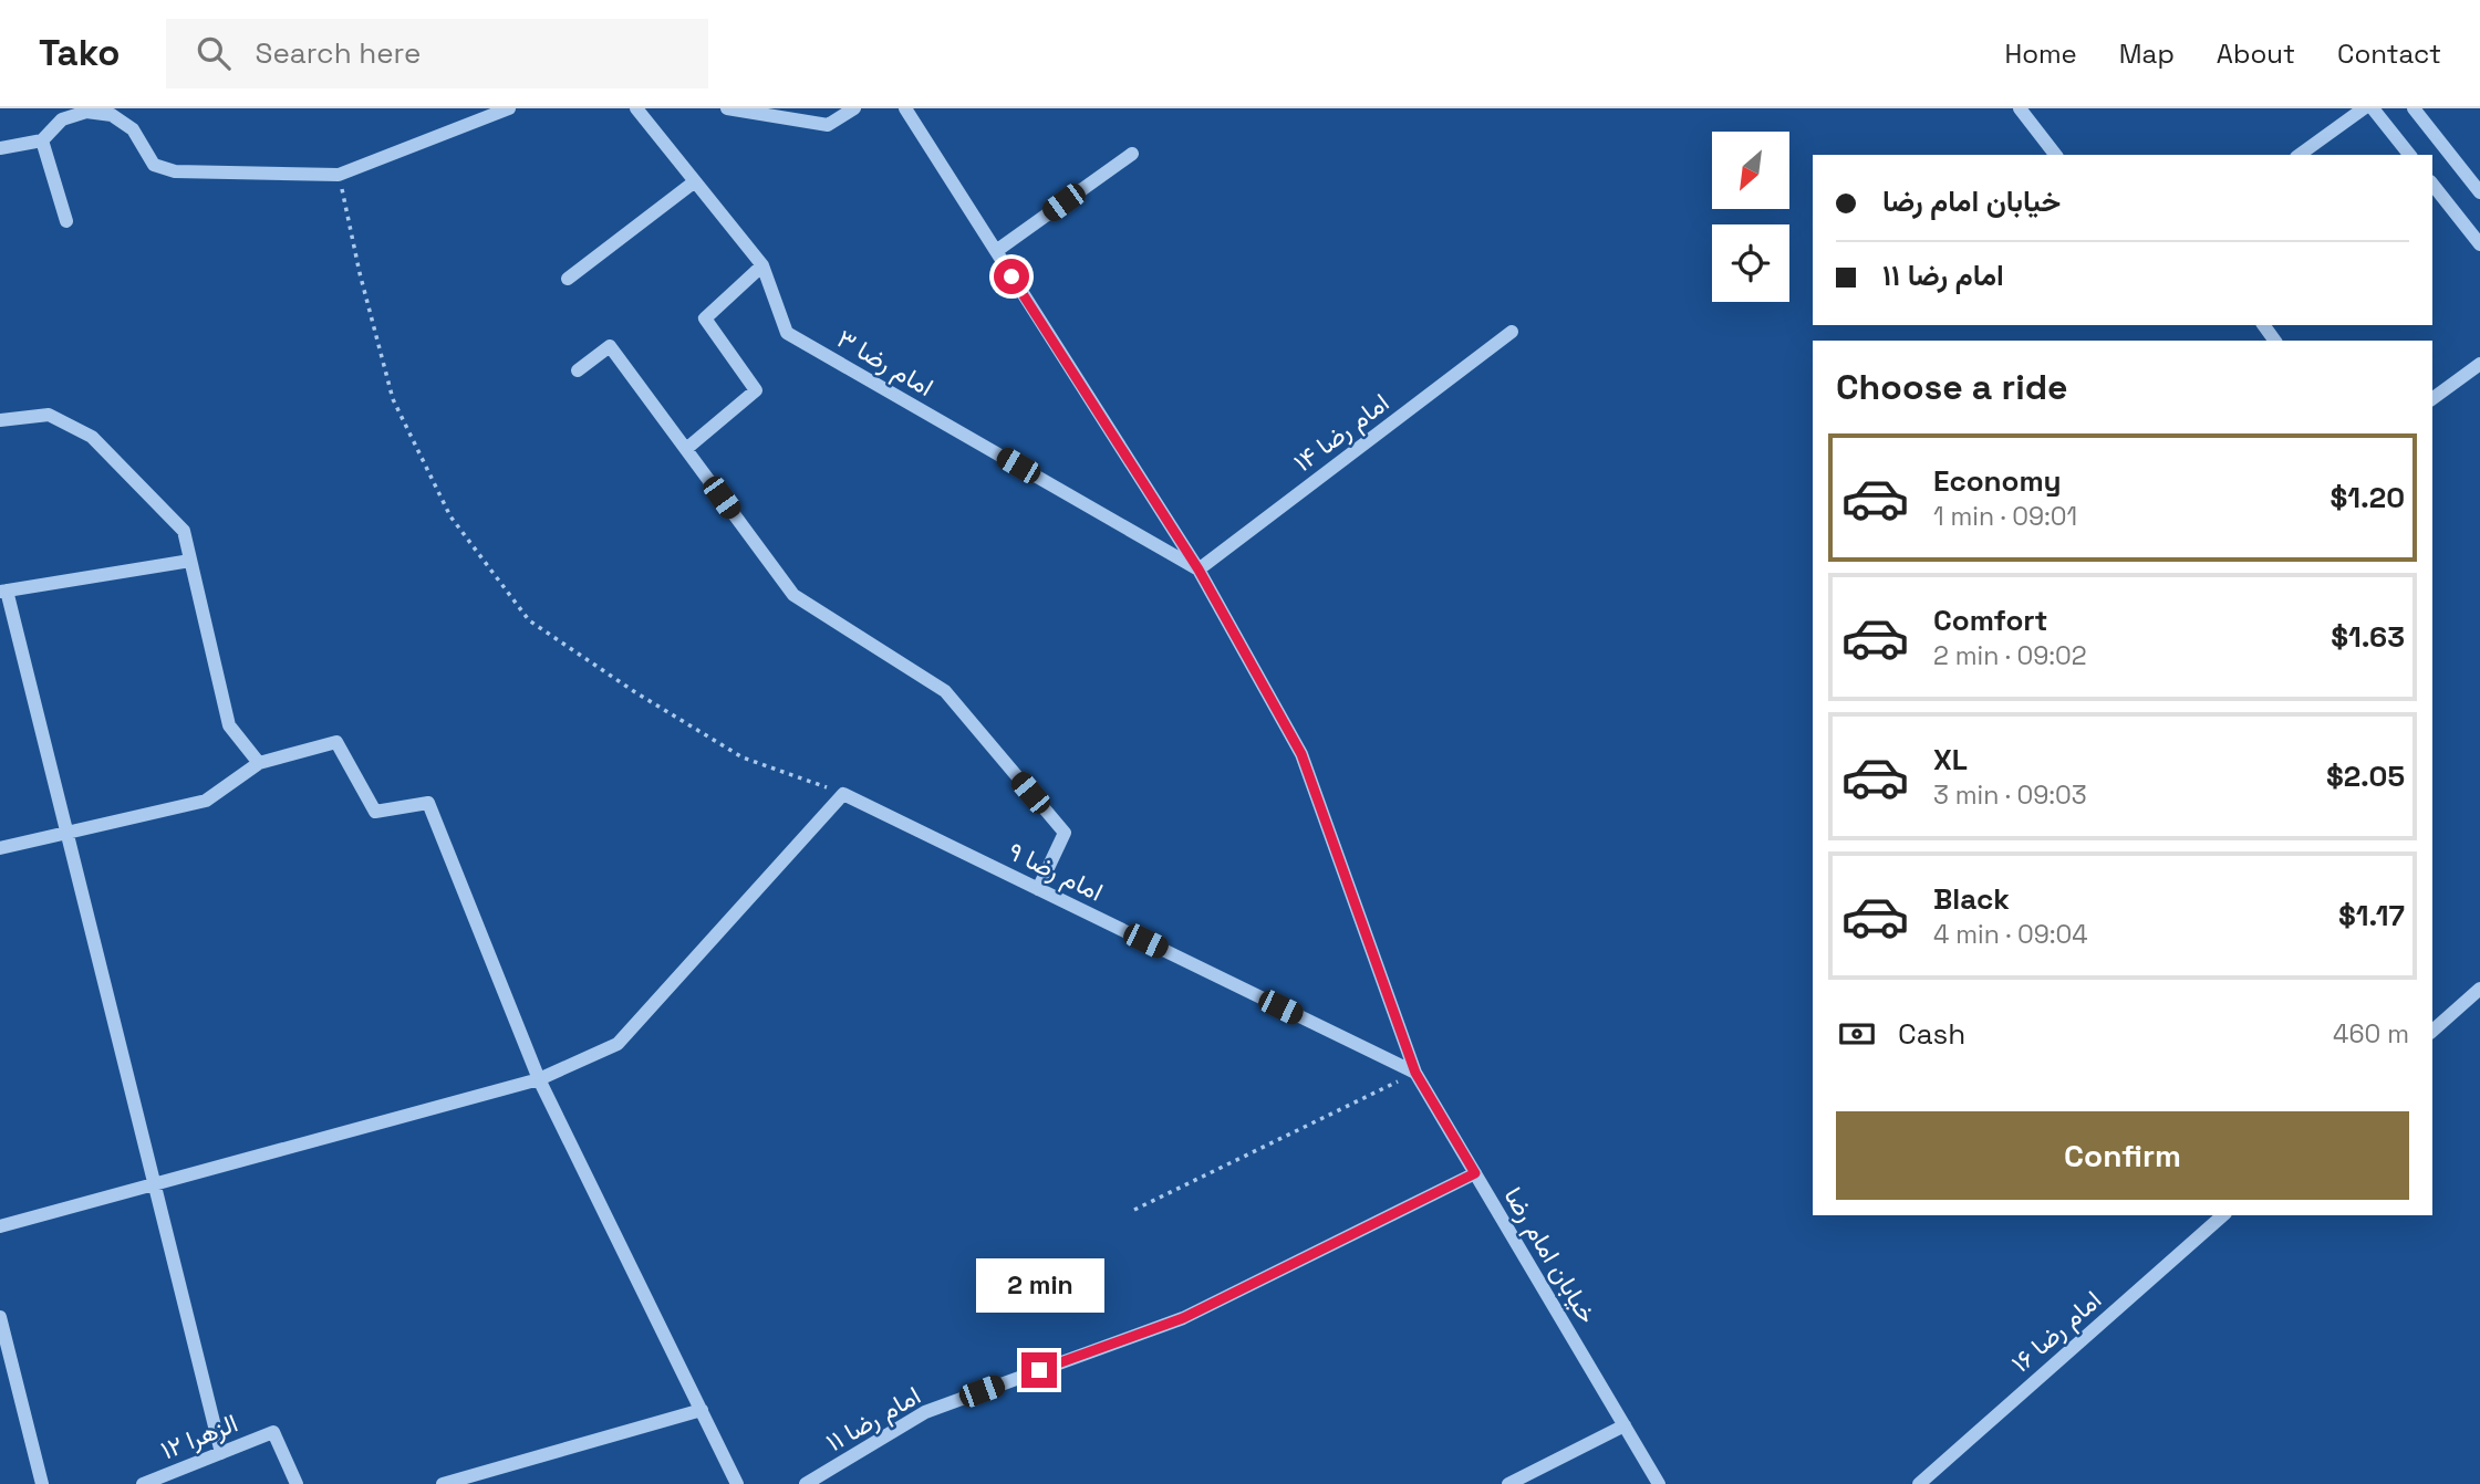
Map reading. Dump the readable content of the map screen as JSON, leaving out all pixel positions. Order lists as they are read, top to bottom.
{
  "streets": {
    "street": [
      "امام رضا ۳",
      "امام رضا ۱۴",
      "امام رضا ۹",
      "خیابان امام رضا",
      "امام رضا ۱۶",
      "امام رضا ۱۱",
      "الزهرا ۱۲"
    ]
  },
  "crossings": [
    ["امام رضا ۳", "امام رضا ۱۴"],
    ["امام رضا ۳", "خیابان امام رضا"],
    ["امام رضا ۱۴", "خیابان امام رضا"],
    ["امام رضا ۹", "خیابان امام رضا"],
    ["خیابان امام رضا", "امام رضا ۱۱"]
  ],
  "north": "bottom left",
  "page": {
    "header": "Tako",
    "search": "Search here",
    "nav": [
      "Home",
      "Map",
      "About",
      "Contact"
    ],
    "banner": ["خیابان امام رضا", "امام رضا ۱۱"],
    "heading": "Choose a ride",
    "list": [
      {
        "name": "Economy",
        "note": "1 min · 09:01",
        "value": "$1.20"
      },
      {
        "name": "Comfort",
        "note": "2 min · 09:02",
        "value": "$1.63"
      },
      {
        "name": "XL",
        "note": "3 min · 09:03",
        "value": "$2.05"
      },
      {
        "name": "Black",
        "note": "4 min · 09:04",
        "value": "$1.17"
      }
    ],
    "pay": ["Cash", "460 m"],
    "buttons": "Confirm",
    "bubble": "2 min"
  }
}
